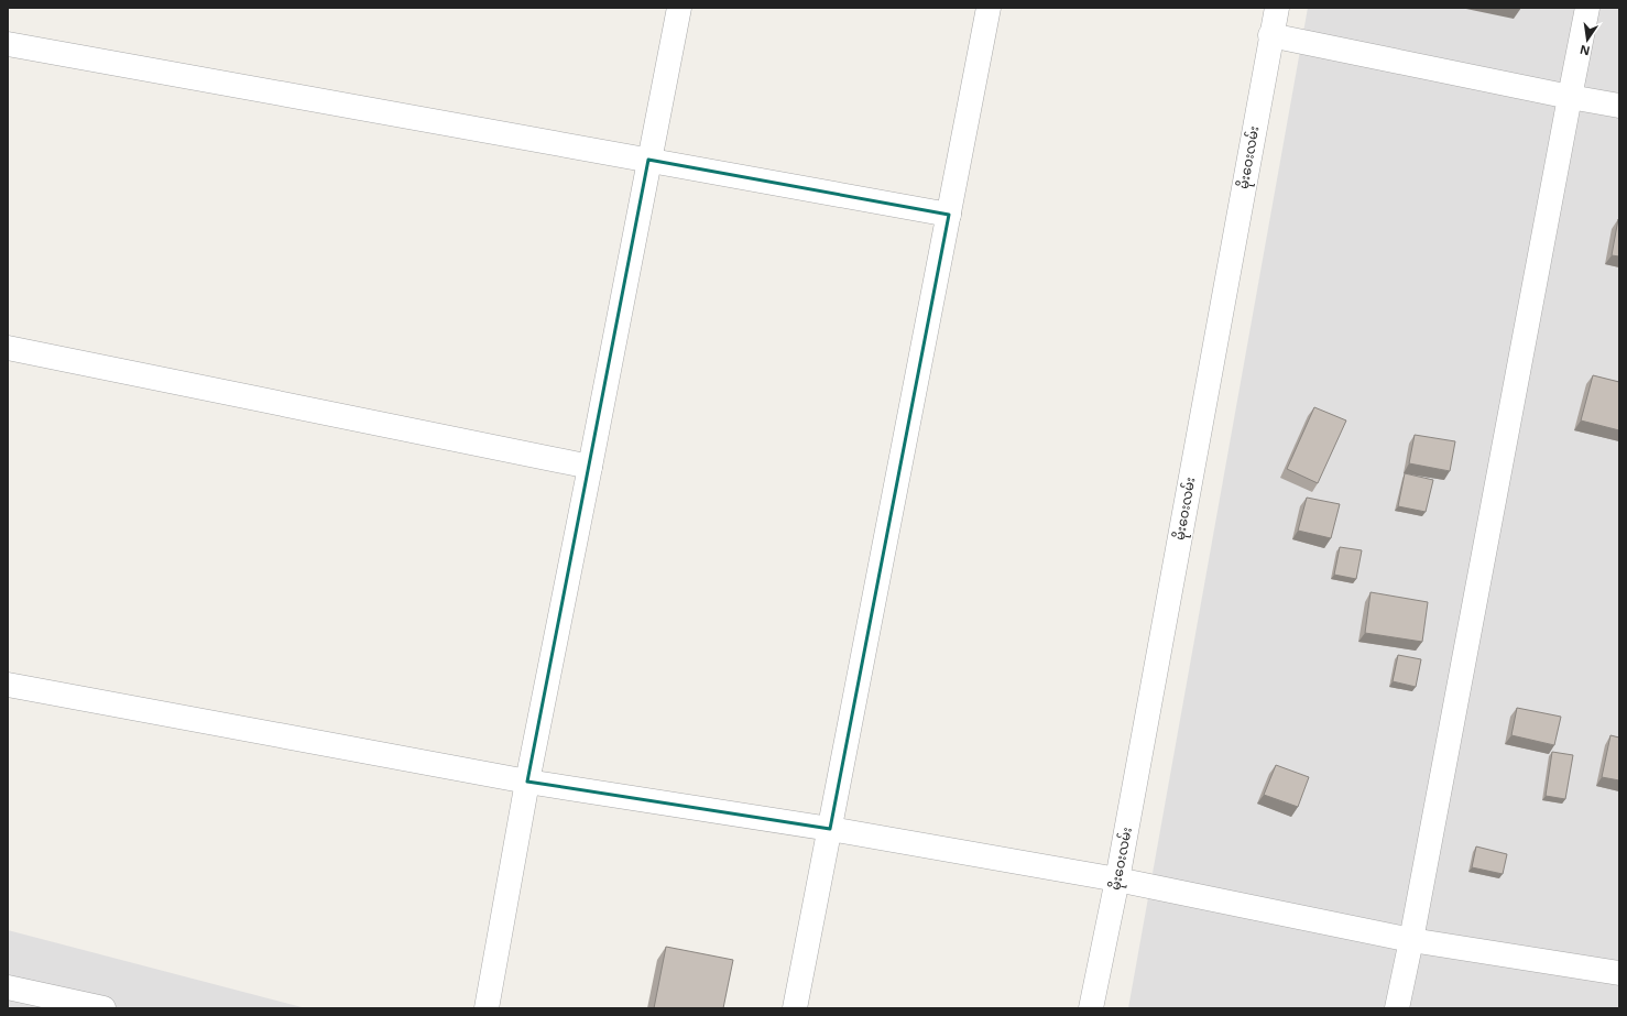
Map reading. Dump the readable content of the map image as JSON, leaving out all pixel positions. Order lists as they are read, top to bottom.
{
  "streets": {
    "street": ["မိုးဝေးလမ်း"]
  },
  "north": "bottom"
}
